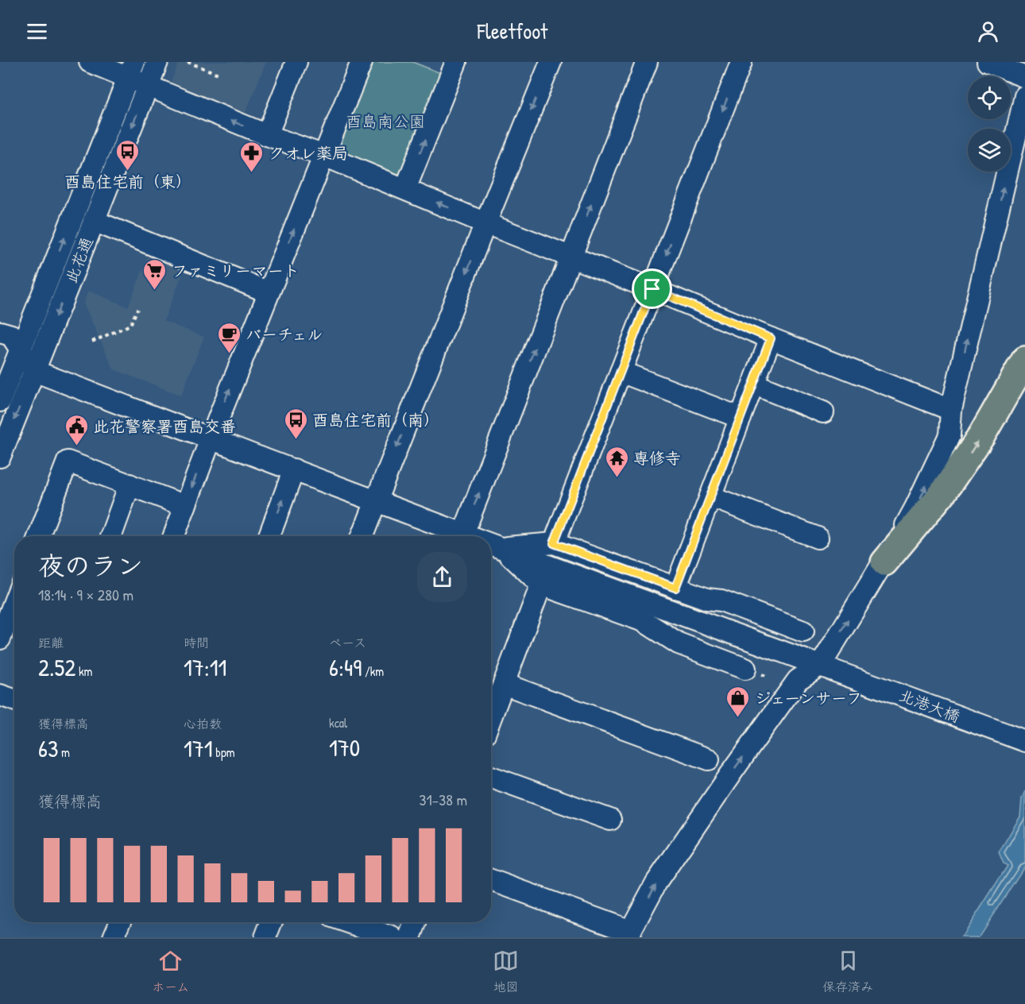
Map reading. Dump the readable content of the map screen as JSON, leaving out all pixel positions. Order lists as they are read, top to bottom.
{
  "streets": {
    "street": ["此花通", "北港大橋"]
  },
  "crossings": [
    ["此花通", "北港大橋"]
  ],
  "parks": ["酉島南公園"],
  "places": {
    "bus stop": ["酉島住宅前（東）", "酉島住宅前（南）"],
    "pharmacy": ["クオレ薬局"],
    "supermarket": ["ファミリーマート"],
    "cafe": ["バーチェル"],
    "public building": ["此花警察署酉島交番"],
    "temple": ["専修寺"],
    "shop": ["ジェーンサーフ"]
  },
  "page": {
    "header": "Fleetfoot",
    "heading": ["夜のラン", "18:14 · 9 × 280 m"],
    "stats": [
      ["距離", "2.52 km"],
      ["時間", "17:11"],
      ["ペース", "6:49 /km"],
      ["獲得標高", "63 m"],
      ["心拍数", "171 bpm"],
      ["kcal", "170"]
    ],
    "chart": ["獲得標高", "31–38 m"],
    "tabs": ["ホーム", "地図", "保存済み"]
  }
}
